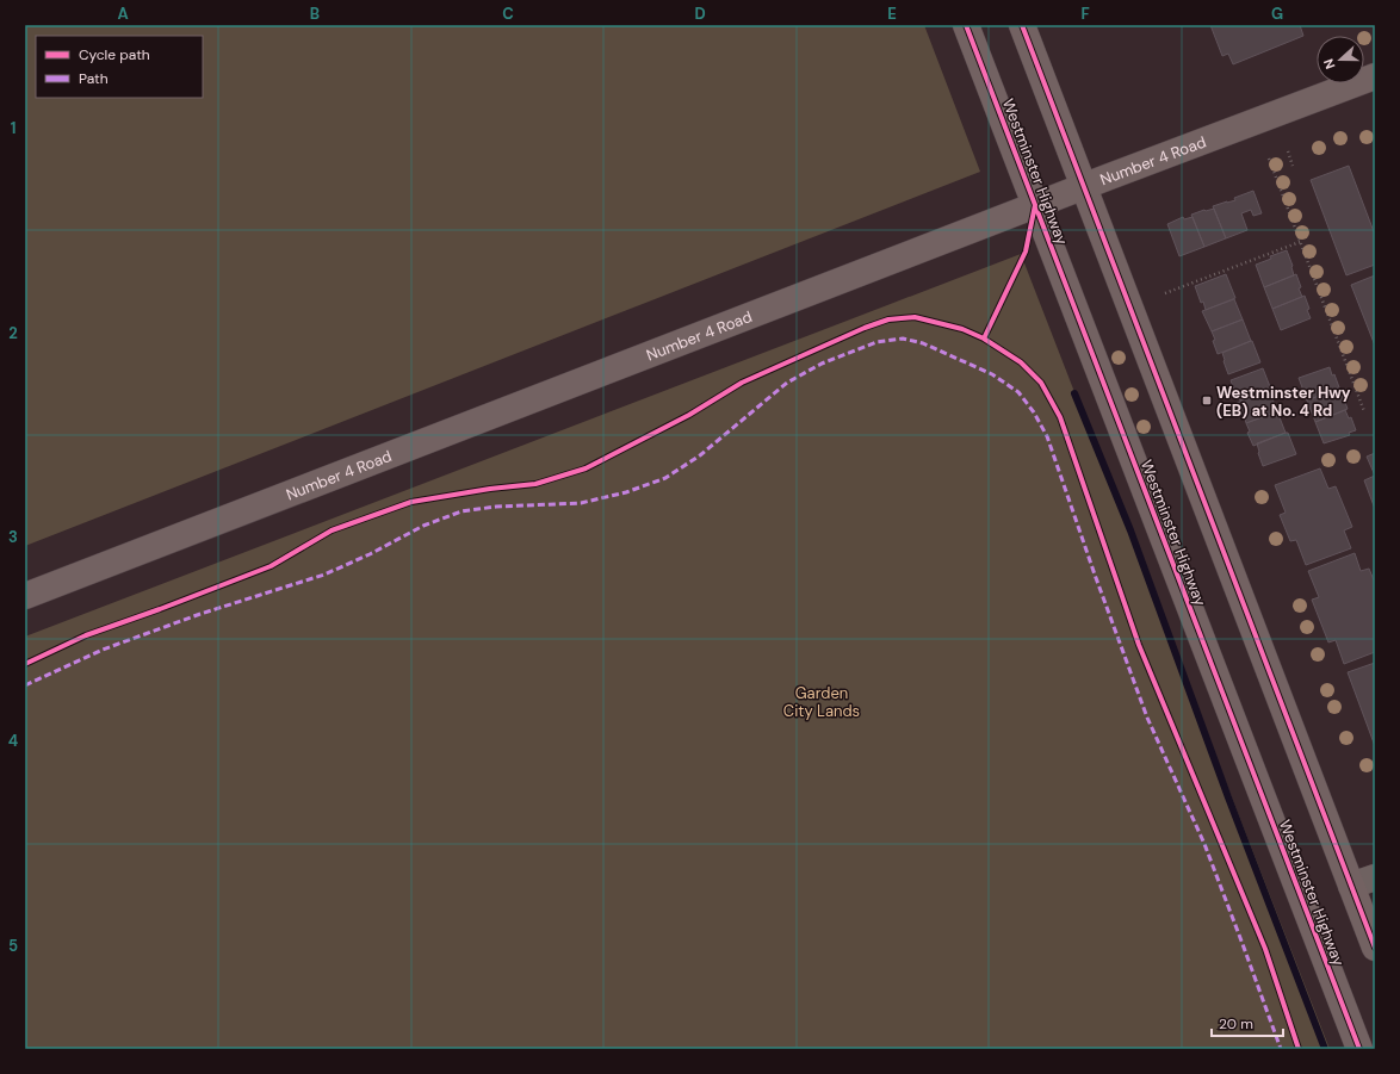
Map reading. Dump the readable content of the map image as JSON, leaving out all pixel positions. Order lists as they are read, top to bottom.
{
  "streets": {
    "main road": ["Number 4 Road", "Westminster Highway"]
  },
  "crossings": [
    ["Number 4 Road", "Westminster Highway"]
  ],
  "parks": ["Garden City Lands"],
  "places": {
    "transit": ["Westminster Hwy (EB) at No. 4 Rd"]
  },
  "legend": ["Cycle path", "Path"],
  "scale_bar": "20 m",
  "north": "left",
  "grid": {
    "columns": [
      "A",
      "B",
      "C",
      "D",
      "E",
      "F",
      "G"
    ],
    "rows": [
      "1",
      "2",
      "3",
      "4",
      "5"
    ]
  }
}
